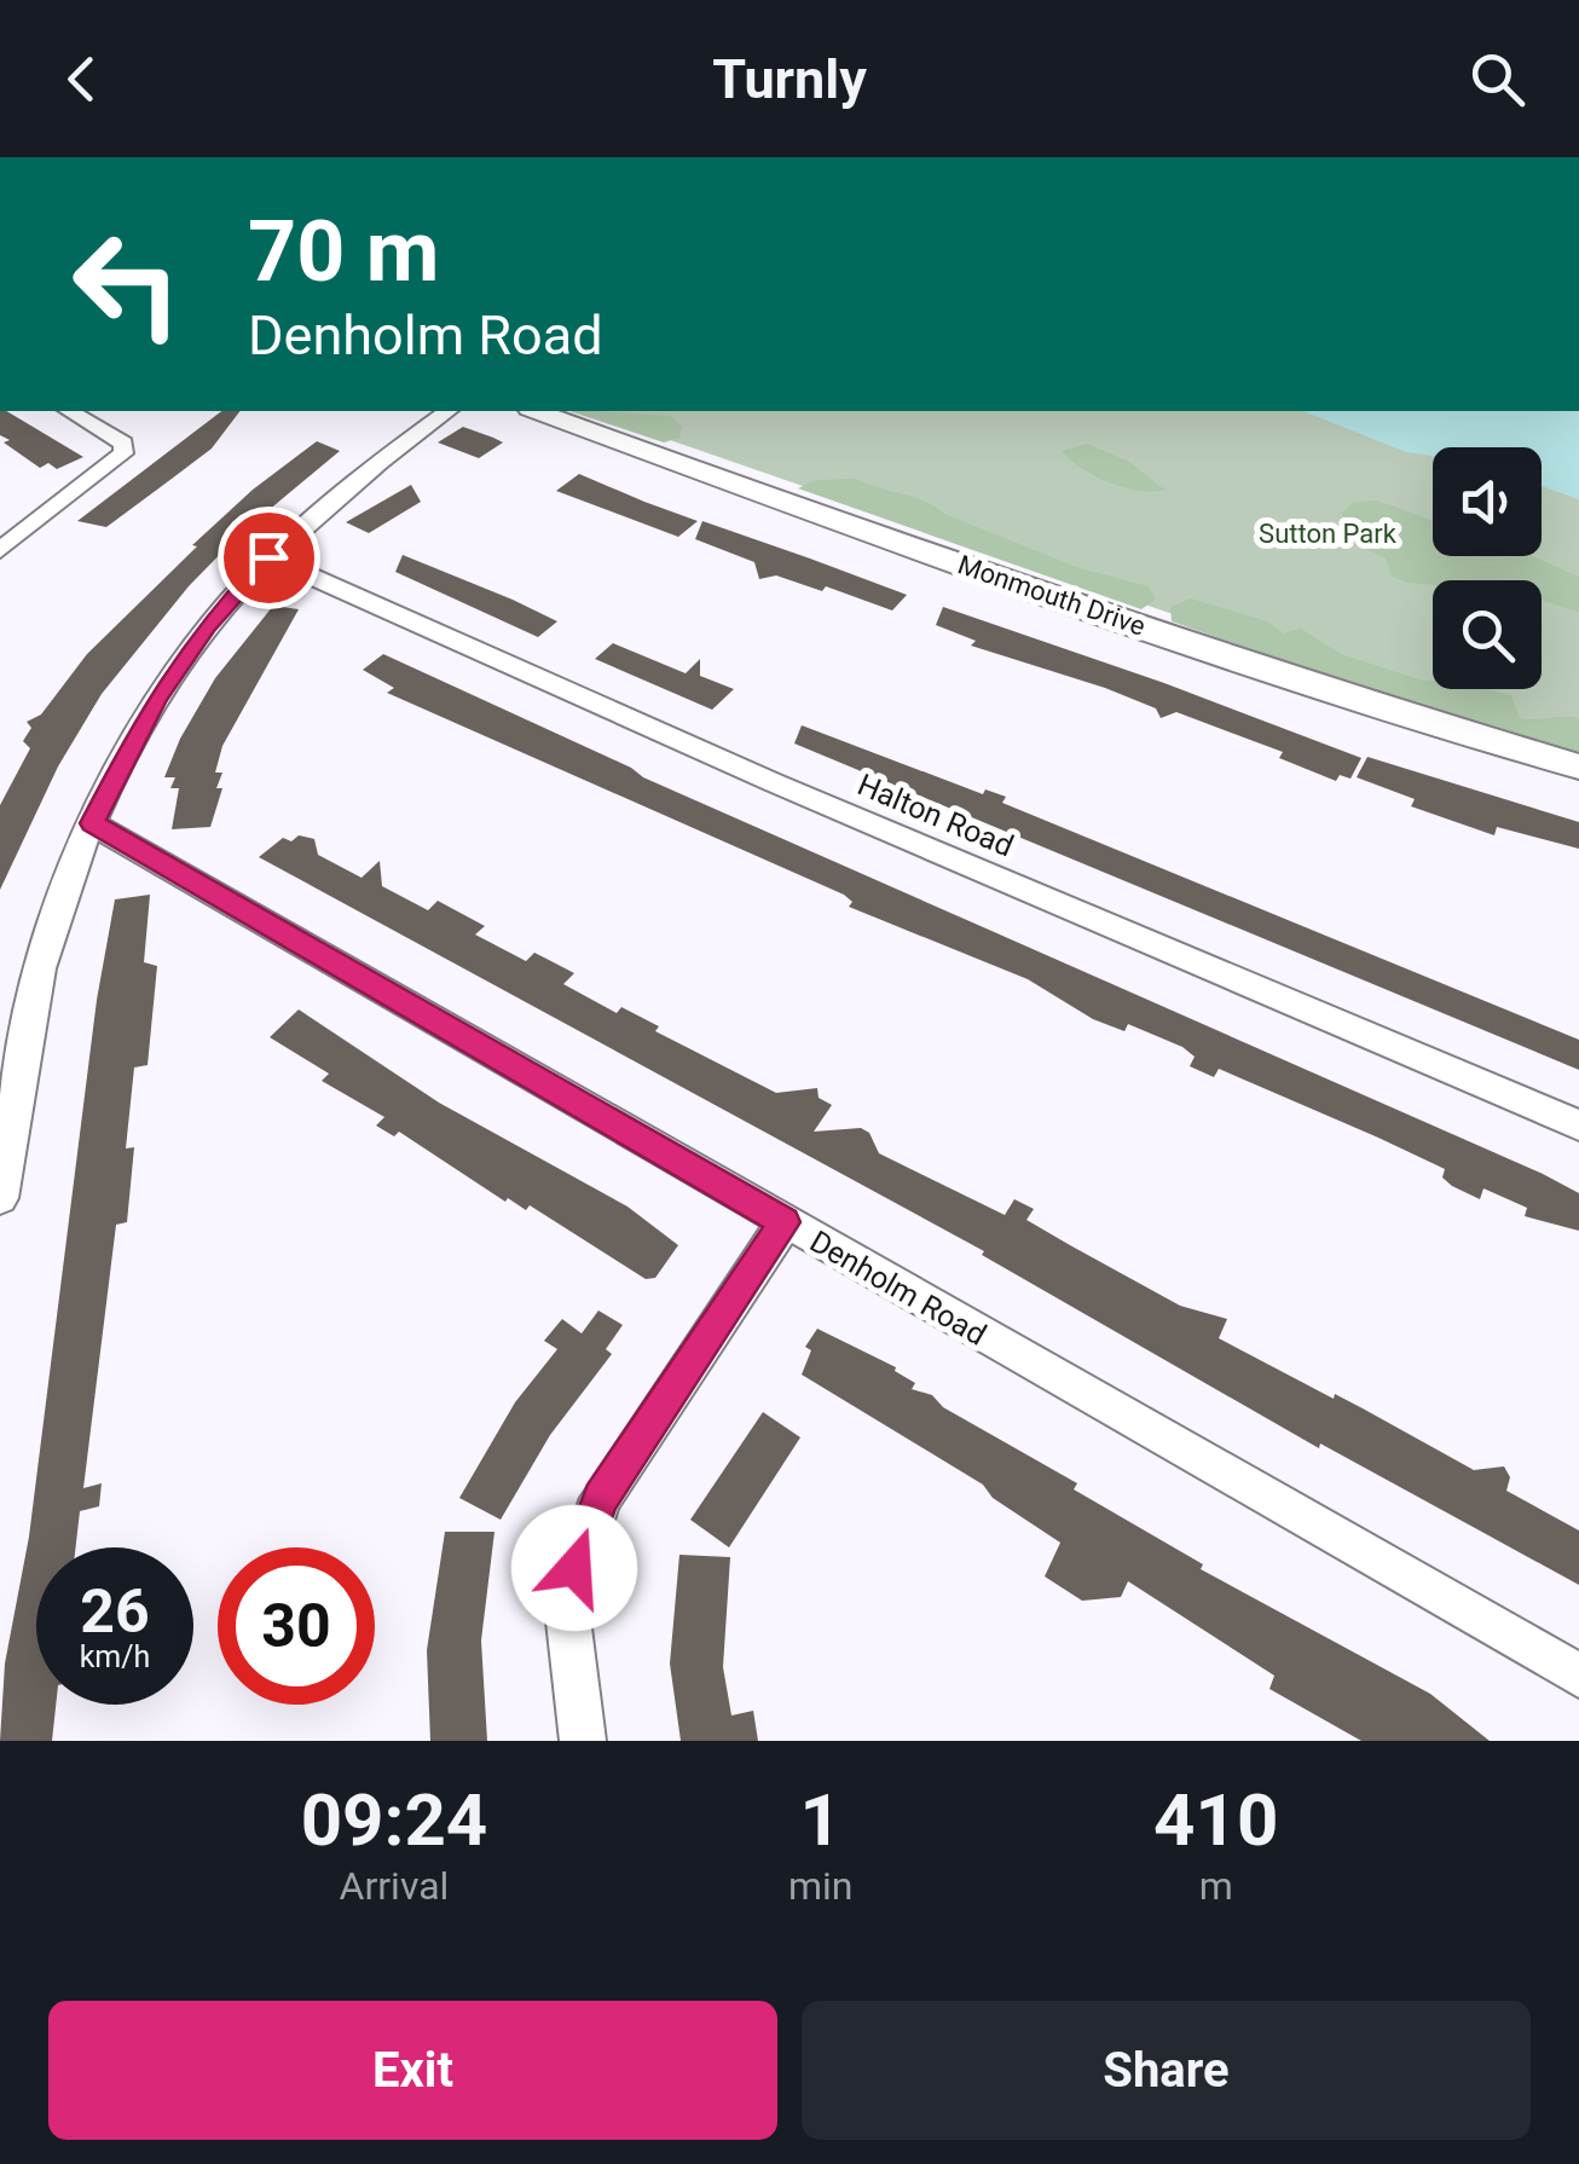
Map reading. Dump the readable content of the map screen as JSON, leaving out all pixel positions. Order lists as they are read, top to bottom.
{
  "streets": {
    "street": ["Monmouth Drive", "Halton Road", "Denholm Road"]
  },
  "parks": ["Sutton Park"],
  "page": {
    "header": "Turnly",
    "turn": ["70 m", "Denholm Road"],
    "speed": "26 km/h",
    "limit": "30",
    "eta": [
      "09:24",
      "Arrival",
      "1",
      "min",
      "410",
      "m"
    ],
    "buttons": ["Exit", "Share"]
  }
}
